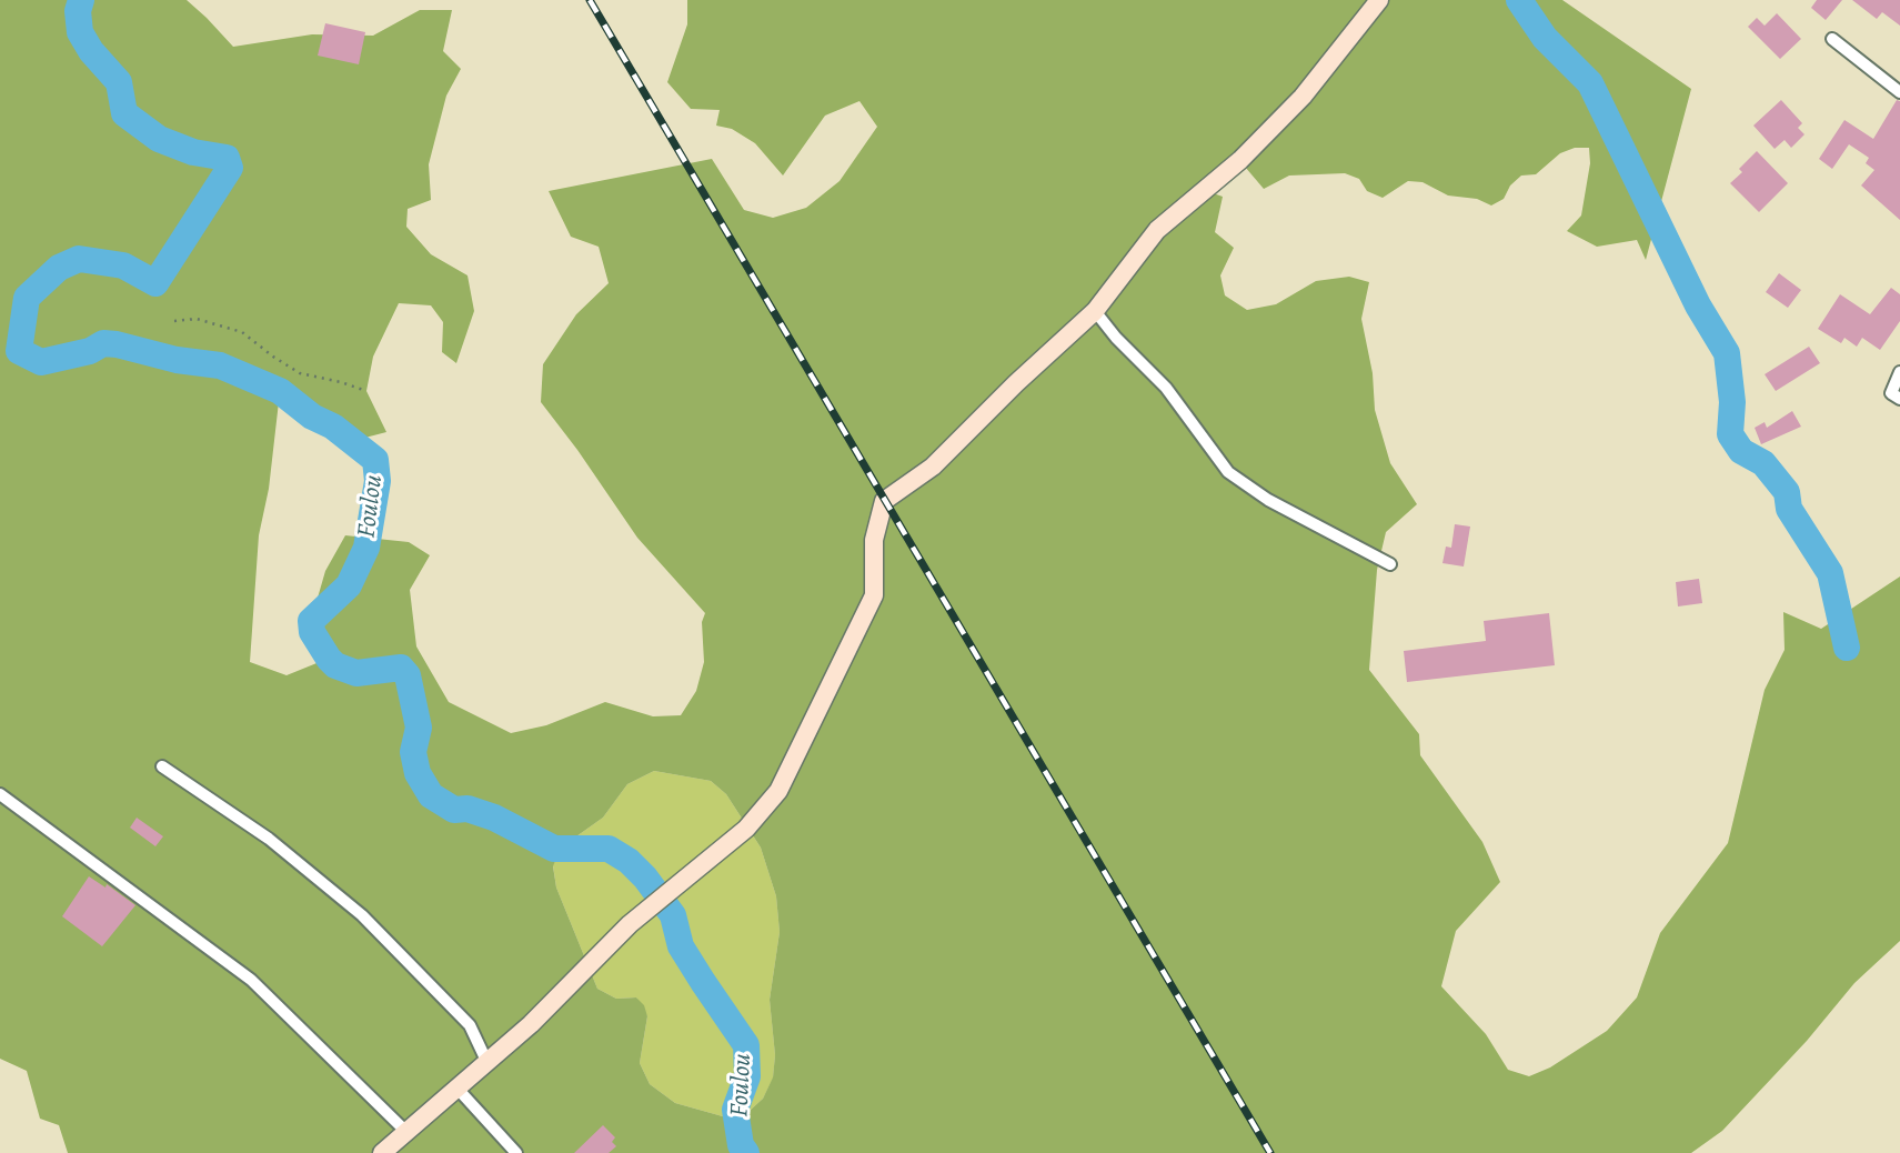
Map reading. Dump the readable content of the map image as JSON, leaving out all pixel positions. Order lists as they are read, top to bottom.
{
  "water": ["Foulou"]
}
